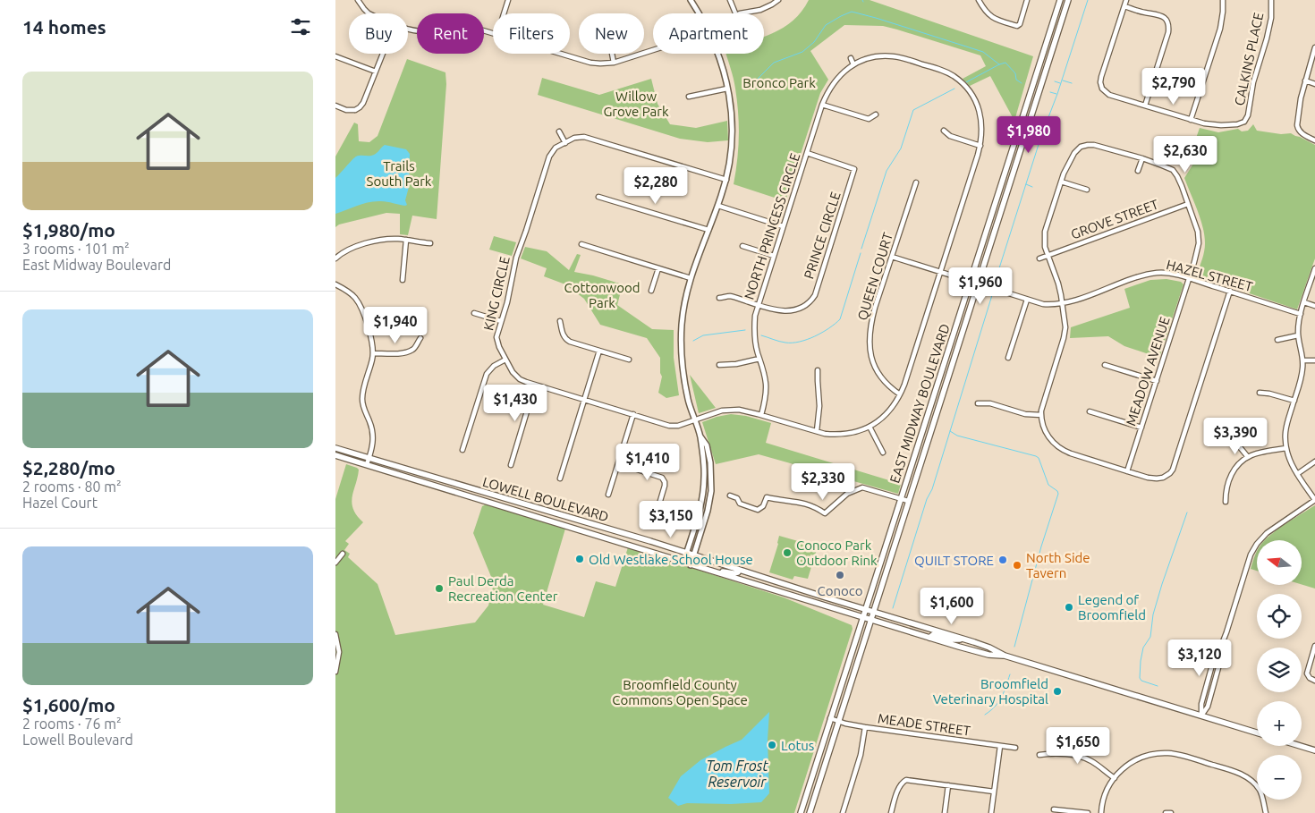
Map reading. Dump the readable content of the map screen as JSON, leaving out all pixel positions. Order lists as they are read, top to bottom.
{
  "streets": {
    "main road": ["EAST MIDWAY BOULEVARD", "LOWELL BOULEVARD"],
    "street": [
      "CALKINS PLACE",
      "GROVE STREET",
      "NORTH PRINCESS CIRCLE",
      "PRINCE CIRCLE",
      "HAZEL STREET",
      "QUEEN COURT",
      "KING CIRCLE",
      "MEADOW AVENUE",
      "MEADE STREET"
    ]
  },
  "crossings": [
    ["GROVE STREET", "MEADOW AVENUE"],
    ["NORTH PRINCESS CIRCLE", "PRINCE CIRCLE"],
    ["NORTH PRINCESS CIRCLE", "KING CIRCLE"],
    ["HAZEL STREET", "QUEEN COURT"],
    ["HAZEL STREET", "KING CIRCLE"],
    ["HAZEL STREET", "MEADOW AVENUE"],
    ["HAZEL STREET", "EAST MIDWAY BOULEVARD"],
    ["QUEEN COURT", "KING CIRCLE"],
    ["EAST MIDWAY BOULEVARD", "LOWELL BOULEVARD"],
    ["EAST MIDWAY BOULEVARD", "MEADE STREET"]
  ],
  "water": ["Tom Frost Reservoir"],
  "parks": [
    "Bronco Park",
    "Willow Grove Park",
    "Trails South Park",
    "Cottonwood Park",
    "Broomfield County Commons Open Space"
  ],
  "places": [
    "Conoco Park Outdoor Rink",
    "Old Westlake School House",
    "QUILT STORE",
    "North Side Tavern",
    "Conoco",
    "Paul Derda Recreation Center",
    "Legend of Broomfield",
    "Broomfield Veterinary Hospital",
    "Lotus"
  ],
  "north": "left",
  "page": {
    "heading": "14 homes",
    "chip": [
      "Buy",
      "Rent",
      "Filters",
      "New",
      "Apartment"
    ],
    "list": [
      {
        "name": "$1,980/mo",
        "note": "3 rooms · 101 m² · East Midway Boulevard"
      },
      {
        "name": "$2,280/mo",
        "note": "2 rooms · 80 m² · Hazel Court"
      },
      {
        "name": "$1,600/mo",
        "note": "2 rooms · 76 m² · Lowell Boulevard"
      }
    ],
    "price": [
      "$2,790",
      "$1,980",
      "$2,630",
      "$2,280",
      "$1,960",
      "$1,940",
      "$1,430",
      "$3,390",
      "$1,410",
      "$2,330",
      "$3,150",
      "$1,600",
      "$3,120",
      "$1,650"
    ],
    "map_buttons": ["+", "−"]
  }
}
